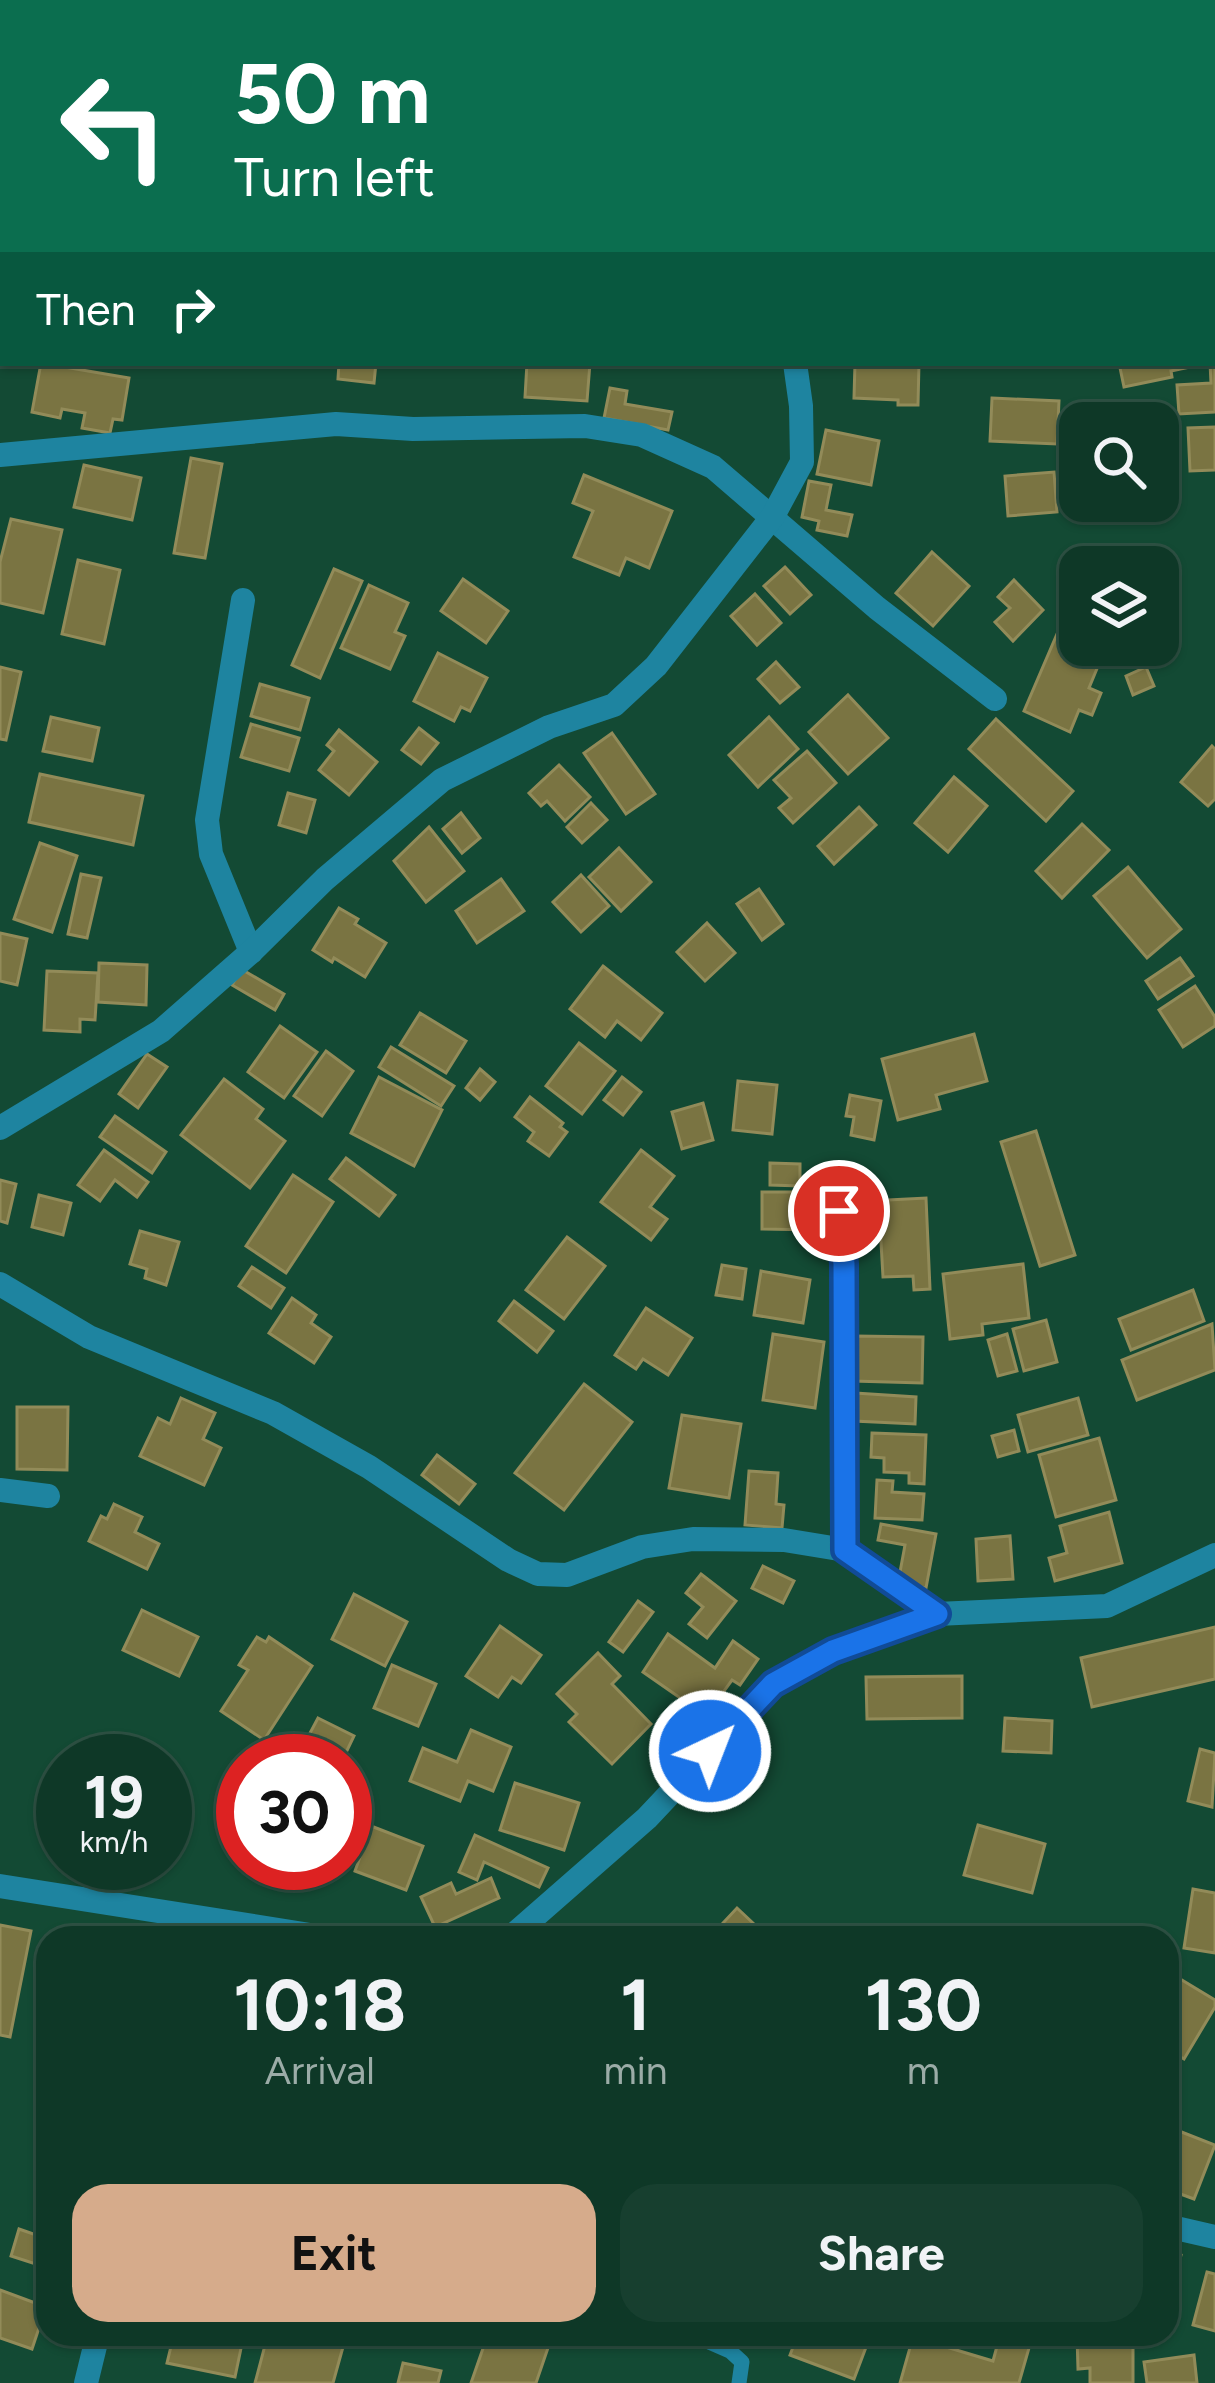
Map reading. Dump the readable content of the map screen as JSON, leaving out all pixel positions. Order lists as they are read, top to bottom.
{
  "page": {
    "turn": ["50 m", "Turn left"],
    "then": "Then",
    "speed": "19 km/h",
    "limit": "30",
    "eta": [
      "10:18",
      "Arrival",
      "1",
      "min",
      "130",
      "m"
    ],
    "buttons": ["Exit", "Share"]
  }
}
